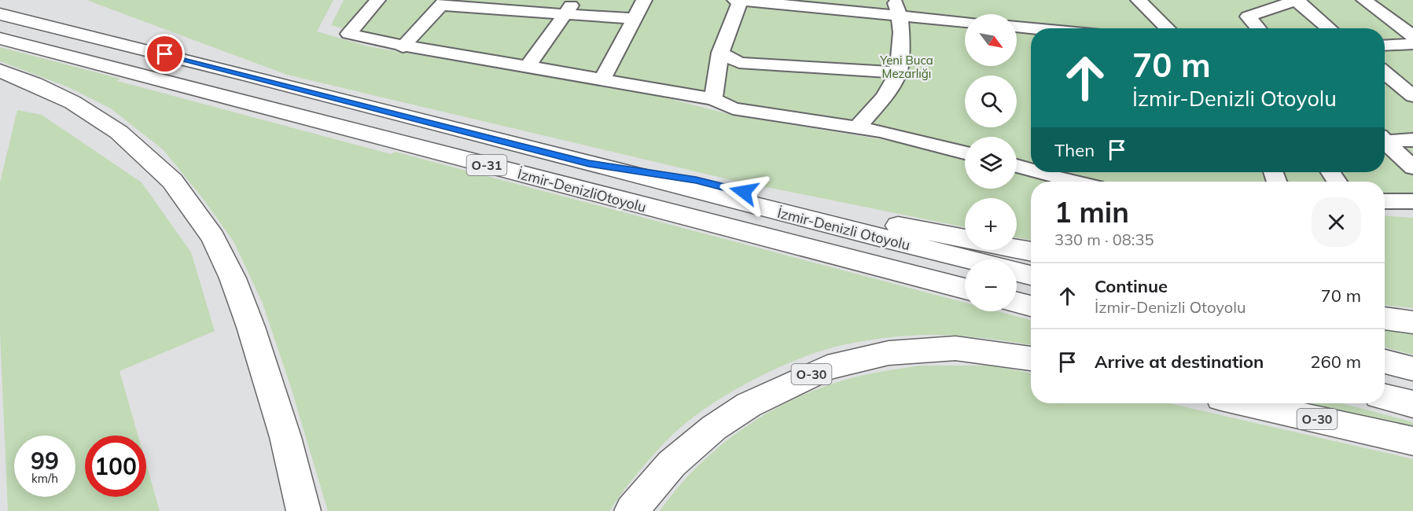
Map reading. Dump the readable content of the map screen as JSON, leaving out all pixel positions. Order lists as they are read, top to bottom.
{
  "streets": {
    "highway": [
      "O-31",
      "İzmir-DenizliOtoyolu",
      "İzmir-Denizli Otoyolu",
      "O-30"
    ]
  },
  "parks": ["Yeni Buca Mezarlığı"],
  "north": "bottom right",
  "page": {
    "map_buttons": ["+", "−"],
    "turn": ["70 m", "İzmir-Denizli Otoyolu"],
    "then": "Then",
    "heading": ["1 min", "330 m · 08:35"],
    "list": [
      {
        "name": "Continue",
        "note": "İzmir-Denizli Otoyolu",
        "value": "70 m"
      },
      {
        "name": "Arrive at destination",
        "value": "260 m"
      }
    ],
    "speed": "99 km/h",
    "limit": "100"
  }
}
